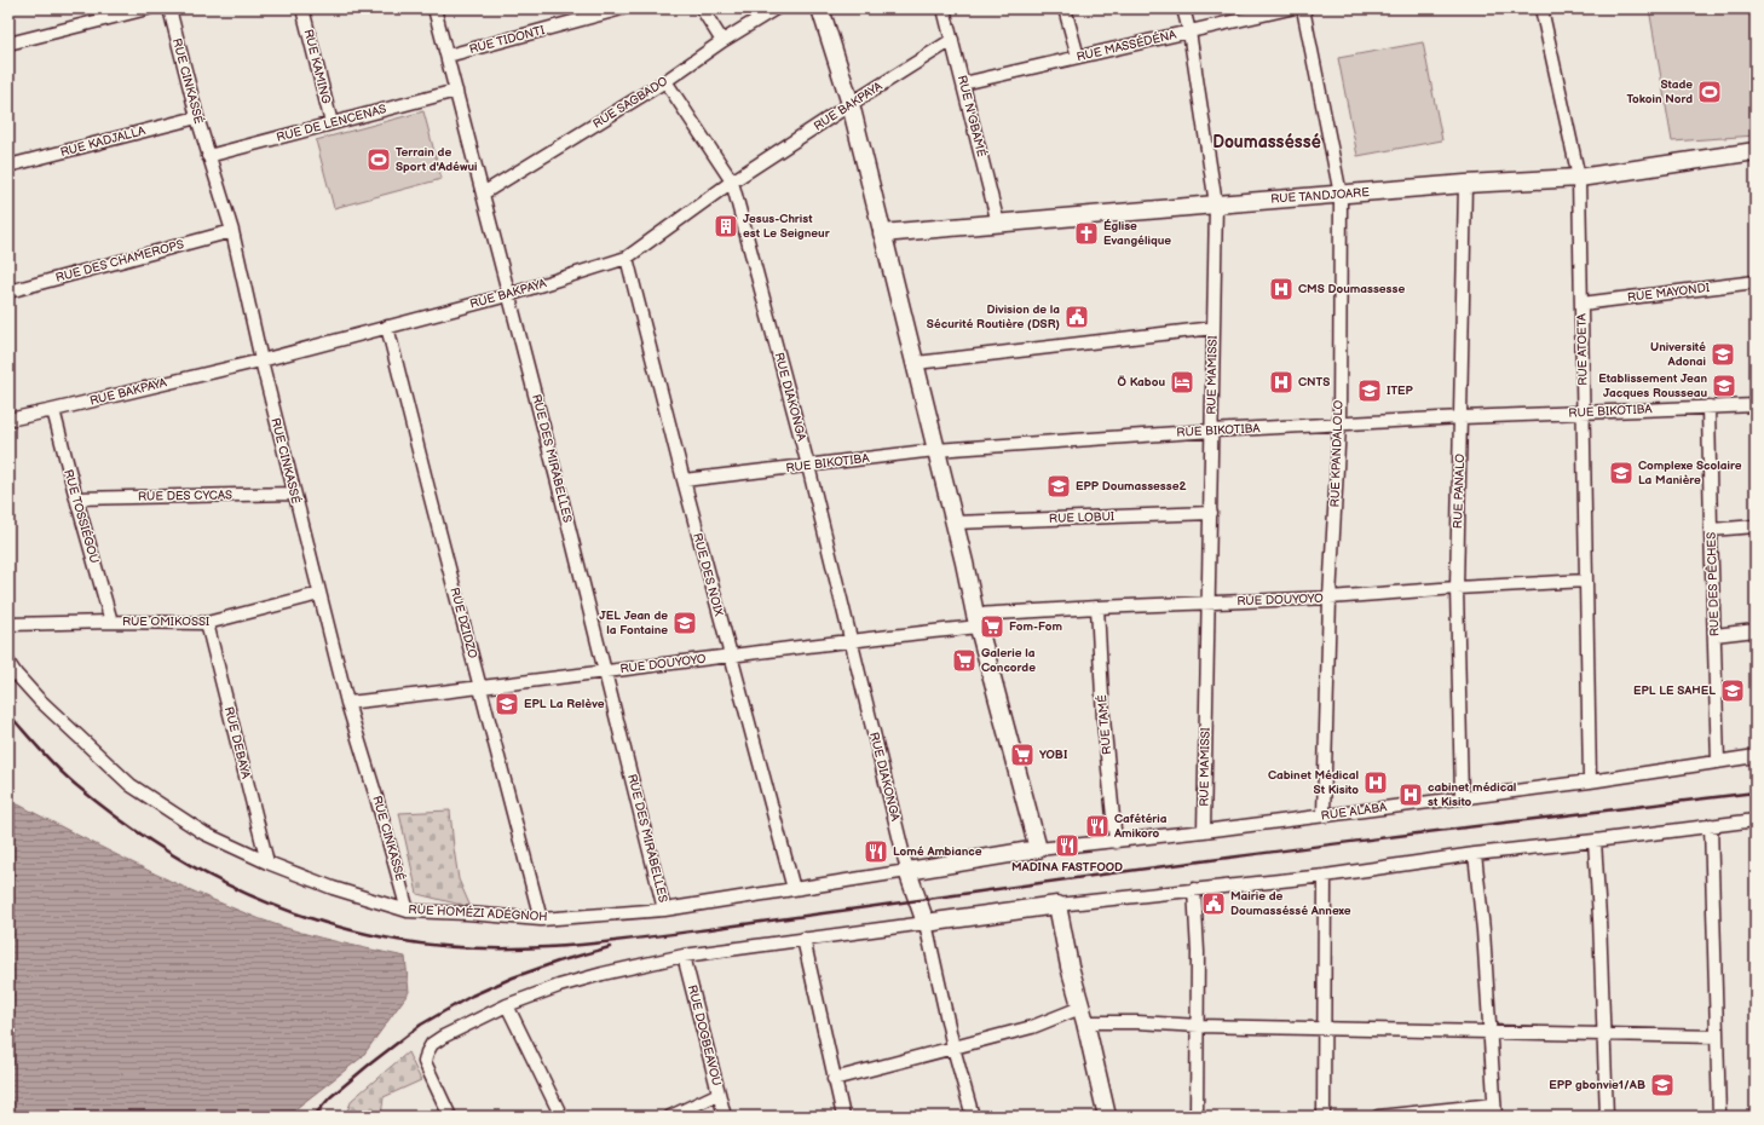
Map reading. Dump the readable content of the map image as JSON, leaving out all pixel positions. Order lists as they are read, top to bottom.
{
  "streets": {
    "main road": ["RUE TANDJOARE"],
    "street": [
      "RUE TIDONTI",
      "RUE MASSÉDÉNA",
      "RUE KAMING",
      "RUE CINKASSÉ",
      "RUE SAGBADO",
      "RUE BAKPAYA",
      "RUE N'GBAMÉ",
      "RUE DE LENCENAS",
      "RUE KADJALLA",
      "RUE DES CHAMEROPS",
      "RUE MAYONDI",
      "RUE ATOETA",
      "RUE MAMISSI",
      "RUE DIAKONGA",
      "RUE BIKOTIBA",
      "RUE KPANDALOLO",
      "RUE DES MIRABELLES",
      "RUE PANALO",
      "RUE DES CYCAS",
      "RUE TOSSIÉGOU",
      "RUE LOBUI",
      "RUE DES NOIX",
      "RUE DES PÊCHES",
      "RUE DOUYOYO",
      "RUE OMIKOSSI",
      "RUE DZIDZO",
      "RUE TAMÉ",
      "RUE DEBAYA",
      "RUE ALABA",
      "RUE HOMÉZI ADÉGNOH",
      "RUE DOGBEAVOU"
    ]
  },
  "crossings": [
    ["RUE TIDONTI", "RUE DES MIRABELLES"],
    ["RUE MASSÉDÉNA", "RUE N'GBAMÉ"],
    ["RUE MASSÉDÉNA", "RUE MAMISSI"],
    ["RUE KAMING", "RUE DE LENCENAS"],
    ["RUE CINKASSÉ", "RUE BAKPAYA"],
    ["RUE CINKASSÉ", "RUE DE LENCENAS"],
    ["RUE CINKASSÉ", "RUE KADJALLA"],
    ["RUE CINKASSÉ", "RUE DES CHAMEROPS"],
    ["RUE CINKASSÉ", "RUE DES CYCAS"],
    ["RUE CINKASSÉ", "RUE DOUYOYO"],
    ["RUE CINKASSÉ", "RUE OMIKOSSI"],
    ["RUE CINKASSÉ", "RUE HOMÉZI ADÉGNOH"],
    ["RUE SAGBADO", "RUE DIAKONGA"],
    ["RUE SAGBADO", "RUE DES MIRABELLES"],
    ["RUE BAKPAYA", "RUE N'GBAMÉ"],
    ["RUE BAKPAYA", "RUE DIAKONGA"],
    ["RUE BAKPAYA", "RUE DES MIRABELLES"],
    ["RUE BAKPAYA", "RUE TOSSIÉGOU"],
    ["RUE BAKPAYA", "RUE DES NOIX"],
    ["RUE BAKPAYA", "RUE DZIDZO"],
    ["RUE N'GBAMÉ", "RUE TANDJOARE"],
    ["RUE DE LENCENAS", "RUE DES MIRABELLES"],
    ["RUE TANDJOARE", "RUE ATOETA"],
    ["RUE TANDJOARE", "RUE MAMISSI"],
    ["RUE TANDJOARE", "RUE KPANDALOLO"],
    ["RUE TANDJOARE", "RUE PANALO"],
    ["RUE MAYONDI", "RUE ATOETA"],
    ["RUE ATOETA", "RUE BIKOTIBA"],
    ["RUE ATOETA", "RUE DOUYOYO"],
    ["RUE ATOETA", "RUE ALABA"],
    ["RUE MAMISSI", "RUE BIKOTIBA"],
    ["RUE MAMISSI", "RUE LOBUI"],
    ["RUE MAMISSI", "RUE DOUYOYO"],
    ["RUE MAMISSI", "RUE ALABA"],
    ["RUE DIAKONGA", "RUE BIKOTIBA"],
    ["RUE DIAKONGA", "RUE DOUYOYO"],
    ["RUE DIAKONGA", "RUE HOMÉZI ADÉGNOH"],
    ["RUE BIKOTIBA", "RUE KPANDALOLO"],
    ["RUE BIKOTIBA", "RUE PANALO"],
    ["RUE BIKOTIBA", "RUE DES NOIX"],
    ["RUE BIKOTIBA", "RUE DES PÊCHES"],
    ["RUE KPANDALOLO", "RUE DOUYOYO"],
    ["RUE KPANDALOLO", "RUE ALABA"],
    ["RUE DES MIRABELLES", "RUE DOUYOYO"],
    ["RUE DES MIRABELLES", "RUE HOMÉZI ADÉGNOH"],
    ["RUE PANALO", "RUE DOUYOYO"],
    ["RUE PANALO", "RUE ALABA"],
    ["RUE DES CYCAS", "RUE TOSSIÉGOU"],
    ["RUE TOSSIÉGOU", "RUE OMIKOSSI"],
    ["RUE DES NOIX", "RUE DOUYOYO"],
    ["RUE DES NOIX", "RUE HOMÉZI ADÉGNOH"],
    ["RUE DES PÊCHES", "RUE ALABA"],
    ["RUE DOUYOYO", "RUE DZIDZO"],
    ["RUE DOUYOYO", "RUE TAMÉ"],
    ["RUE OMIKOSSI", "RUE DEBAYA"],
    ["RUE DZIDZO", "RUE HOMÉZI ADÉGNOH"],
    ["RUE TAMÉ", "RUE ALABA"],
    ["RUE DEBAYA", "RUE HOMÉZI ADÉGNOH"]
  ],
  "districts": ["Doumasséssé"],
  "places": {
    "sports": ["Stade Tokoin Nord", "Terrain de Sport d'Adéwui"],
    "building": ["Jesus-Christ est Le Seigneur"],
    "church": ["Église Evangélique"],
    "hospital": [
      "CMS Doumassesse",
      "CNTS",
      "Cabinet Médical St Kisito",
      "cabinet médical st Kisito"
    ],
    "public building": ["Division de la Sécurité Routière (DSR)", "Mairie de Doumasséssé Annexe"],
    "school or university": [
      "Université Adonai",
      "Etablissement Jean Jacques Rousseau",
      "ITEP",
      "Complexe Scolaire La Manière",
      "EPP Doumassesse2",
      "JEL Jean de la Fontaine",
      "EPL LE SAHEL",
      "EPL La Relève",
      "EPP gbonvie1/AB"
    ],
    "hotel": ["Ö Kabou"],
    "supermarket": ["Fom-Fom", "Galerie la Concorde", "YOBI"],
    "restaurant": ["Cafétéria Amikoro", "MADINA FASTFOOD", "Lomé Ambiance"]
  }
}
